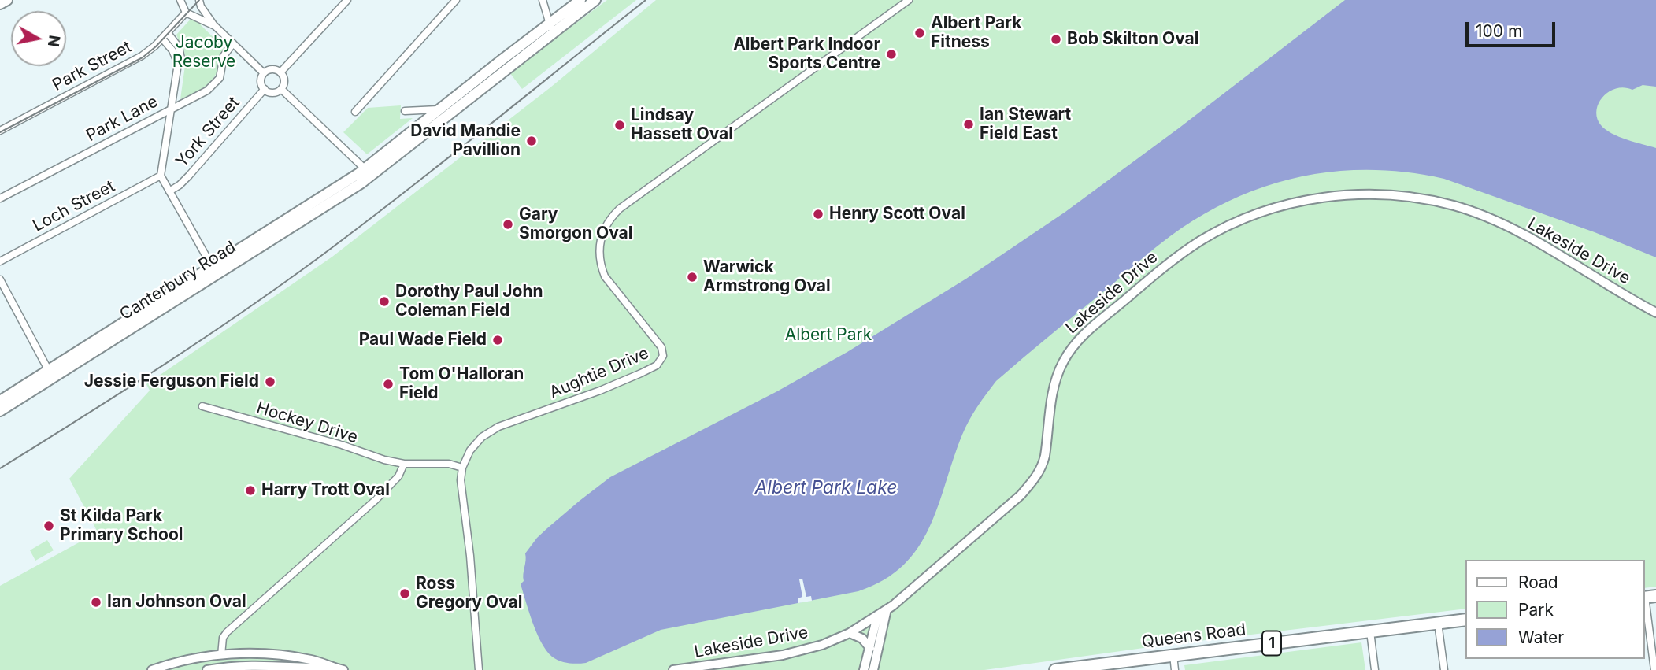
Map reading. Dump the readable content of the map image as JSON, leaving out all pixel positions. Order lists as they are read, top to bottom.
{
  "streets": {
    "highway": ["Queens Road", "1"],
    "main road": ["Canterbury Road"],
    "street": [
      "Park Street",
      "Park Lane",
      "York Street",
      "Loch Street",
      "Lakeside Drive",
      "Aughtie Drive",
      "Hockey Drive"
    ]
  },
  "crossings": [
    ["Aughtie Drive", "Hockey Drive"]
  ],
  "water": ["Albert Park Lake"],
  "parks": ["Jacoby Reserve", "Albert Park"],
  "places": [
    "Albert Park Fitness",
    "Bob Skilton Oval",
    "Albert Park Indoor Sports Centre",
    "Ian Stewart Field East",
    "Lindsay Hassett Oval",
    "David Mandie Pavillion",
    "Henry Scott Oval",
    "Gary Smorgon Oval",
    "Warwick Armstrong Oval",
    "Dorothy Paul John Coleman Field",
    "Paul Wade Field",
    "Jessie Ferguson Field",
    "Tom O'Halloran Field",
    "Harry Trott Oval",
    "St Kilda Park Primary School",
    "Ross Gregory Oval",
    "Ian Johnson Oval"
  ],
  "legend": ["Road", "Park", "Water"],
  "scale_bar": "100 m",
  "north": "right"
}
